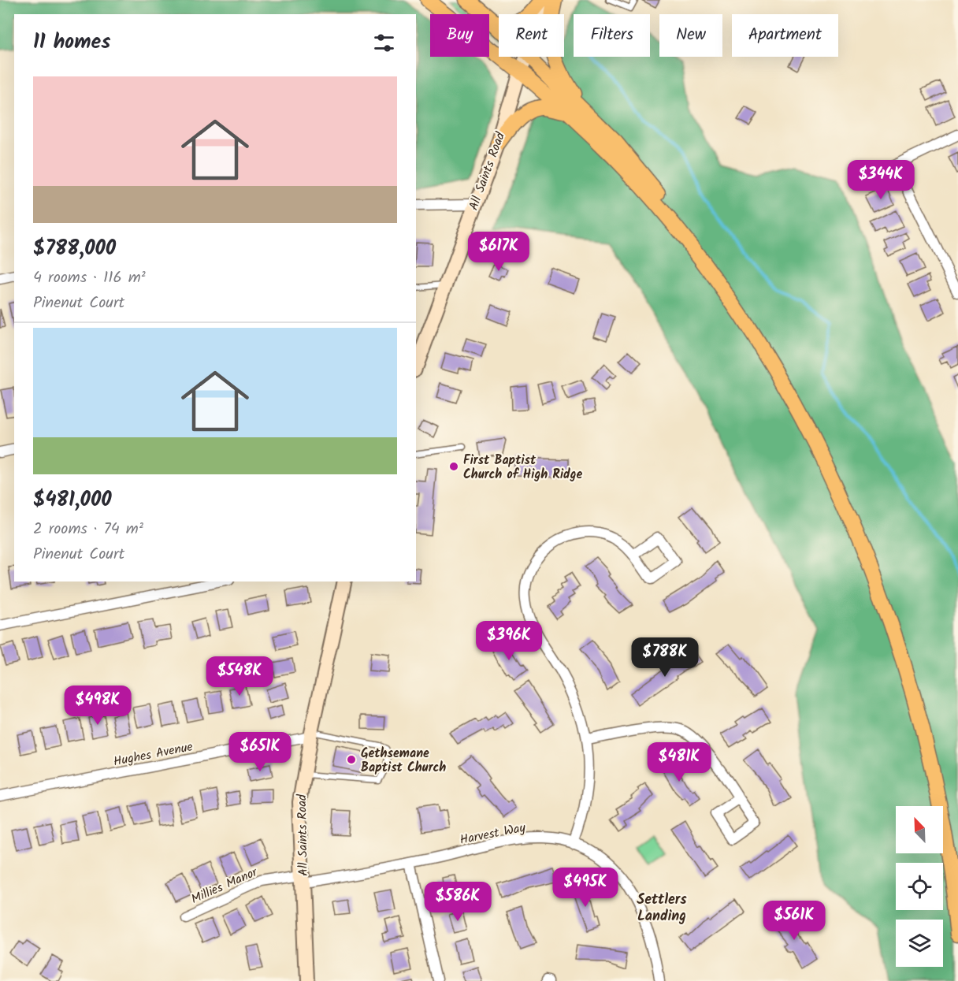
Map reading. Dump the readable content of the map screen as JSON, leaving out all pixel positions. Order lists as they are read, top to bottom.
{
  "streets": {
    "street": [
      "All Saints Road",
      "Hughes Avenue",
      "Harvest Way",
      "Millies Manor"
    ]
  },
  "crossings": [
    ["All Saints Road", "Hughes Avenue"],
    ["All Saints Road", "Harvest Way"],
    ["All Saints Road", "Millies Manor"],
    ["Harvest Way", "Millies Manor"]
  ],
  "districts": ["Settlers Landing"],
  "places": ["First Baptist Church of High Ridge", "Gethsemane Baptist Church"],
  "north": "top left",
  "page": {
    "chip": [
      "Buy",
      "Rent",
      "Filters",
      "New",
      "Apartment"
    ],
    "heading": "11 homes",
    "list": [
      {
        "name": "$788,000",
        "note": "4 rooms · 116 m² · Pinenut Court"
      },
      {
        "name": "$481,000",
        "note": "2 rooms · 74 m² · Pinenut Court"
      }
    ],
    "price": [
      "$344K",
      "$617K",
      "$396K",
      "$788K",
      "$548K",
      "$498K",
      "$651K",
      "$481K",
      "$495K",
      "$586K",
      "$561K"
    ]
  }
}
